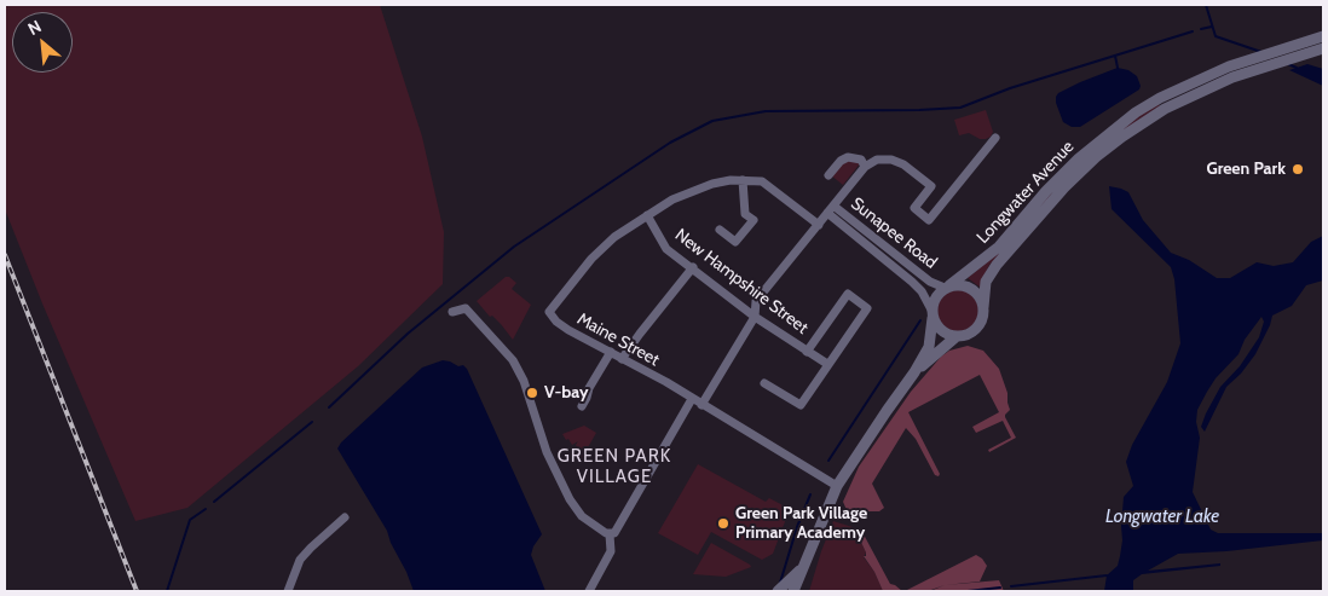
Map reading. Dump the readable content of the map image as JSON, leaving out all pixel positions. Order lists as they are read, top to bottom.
{
  "streets": {
    "street": [
      "Longwater Avenue",
      "Sunapee Road",
      "New Hampshire Street",
      "Maine Street"
    ]
  },
  "crossings": [
    ["Longwater Avenue", "Sunapee Road"],
    ["New Hampshire Street", "Maine Street"]
  ],
  "districts": ["GREEN PARK VILLAGE"],
  "water": ["Longwater Lake"],
  "places": ["Green Park", "V-bay", "Green Park Village Primary Academy"],
  "north": "top left"
}
